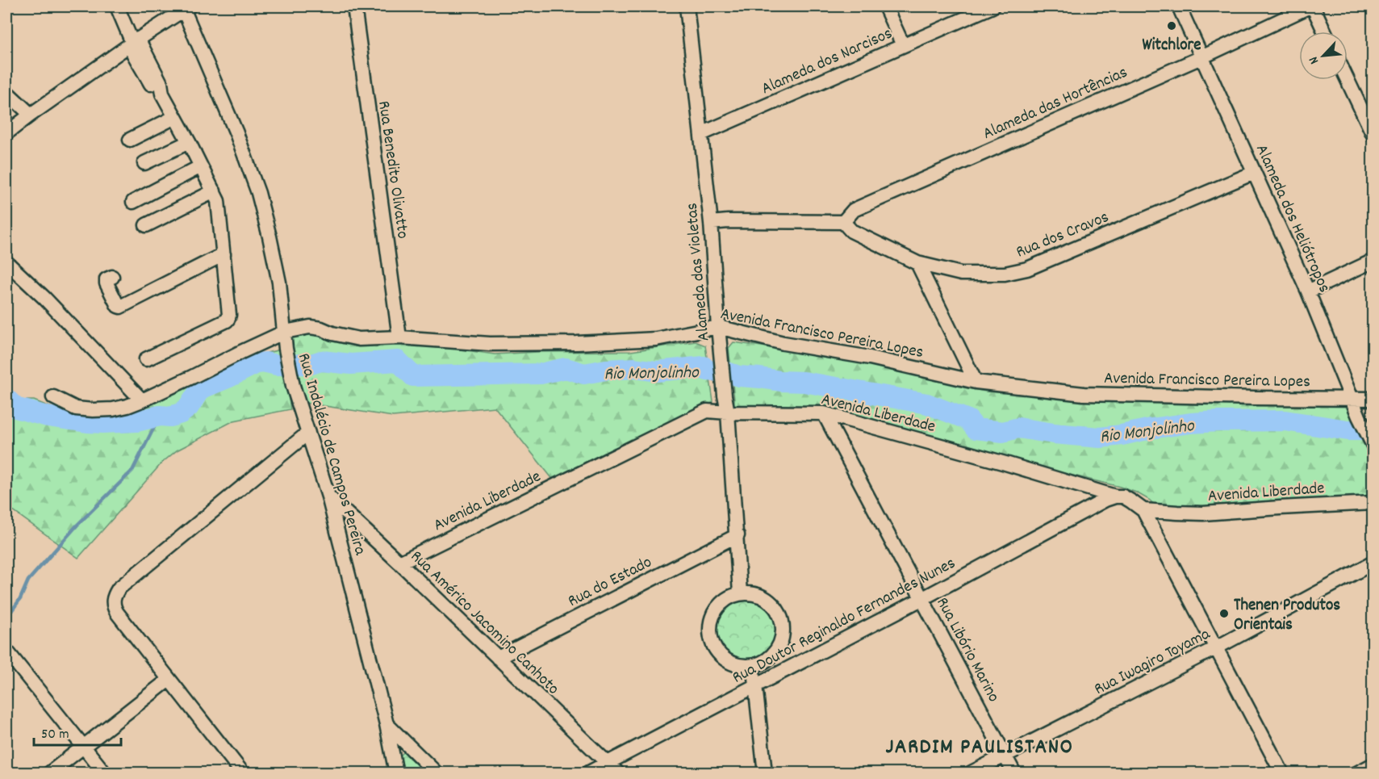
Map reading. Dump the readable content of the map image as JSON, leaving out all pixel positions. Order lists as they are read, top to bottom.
{
  "streets": {
    "street": [
      "Alameda dos Narcisos",
      "Alameda das Hortências",
      "Rua Benedito Olivatto",
      "Alameda dos Heliótropos",
      "Rua dos Cravos",
      "Alameda das Violetas",
      "Avenida Francisco Pereira Lopes",
      "Avenida Liberdade",
      "Rua Indalécio de Campos Pereira",
      "Rua do Estado",
      "Rua Doutor Reginaldo Fernandes Nunes",
      "Rua Américo Jacomino Canhoto",
      "Rua Libório Marino",
      "Rua Iwagiro Toyama"
    ]
  },
  "crossings": [
    ["Alameda dos Narcisos", "Alameda das Violetas"],
    ["Alameda das Hortências", "Alameda dos Heliótropos"],
    ["Alameda das Hortências", "Rua dos Cravos"],
    ["Rua Benedito Olivatto", "Avenida Francisco Pereira Lopes"],
    ["Alameda dos Heliótropos", "Rua dos Cravos"],
    ["Alameda dos Heliótropos", "Avenida Francisco Pereira Lopes"],
    ["Alameda das Violetas", "Avenida Francisco Pereira Lopes"],
    ["Alameda das Violetas", "Avenida Liberdade"],
    ["Alameda das Violetas", "Rua do Estado"],
    ["Avenida Francisco Pereira Lopes", "Rua Indalécio de Campos Pereira"],
    ["Avenida Liberdade", "Rua Doutor Reginaldo Fernandes Nunes"],
    ["Avenida Liberdade", "Rua Américo Jacomino Canhoto"],
    ["Avenida Liberdade", "Rua Libório Marino"],
    ["Rua Indalécio de Campos Pereira", "Rua Américo Jacomino Canhoto"],
    ["Rua do Estado", "Rua Américo Jacomino Canhoto"],
    ["Rua Doutor Reginaldo Fernandes Nunes", "Rua Américo Jacomino Canhoto"],
    ["Rua Doutor Reginaldo Fernandes Nunes", "Rua Libório Marino"],
    ["Rua Libório Marino", "Rua Iwagiro Toyama"]
  ],
  "districts": ["JARDIM PAULISTANO"],
  "water": ["Rio Monjolinho"],
  "places": ["Witchlore", "Thenen Produtos Orientais"],
  "scale_bar": "50 m",
  "north": "bottom left"
}
